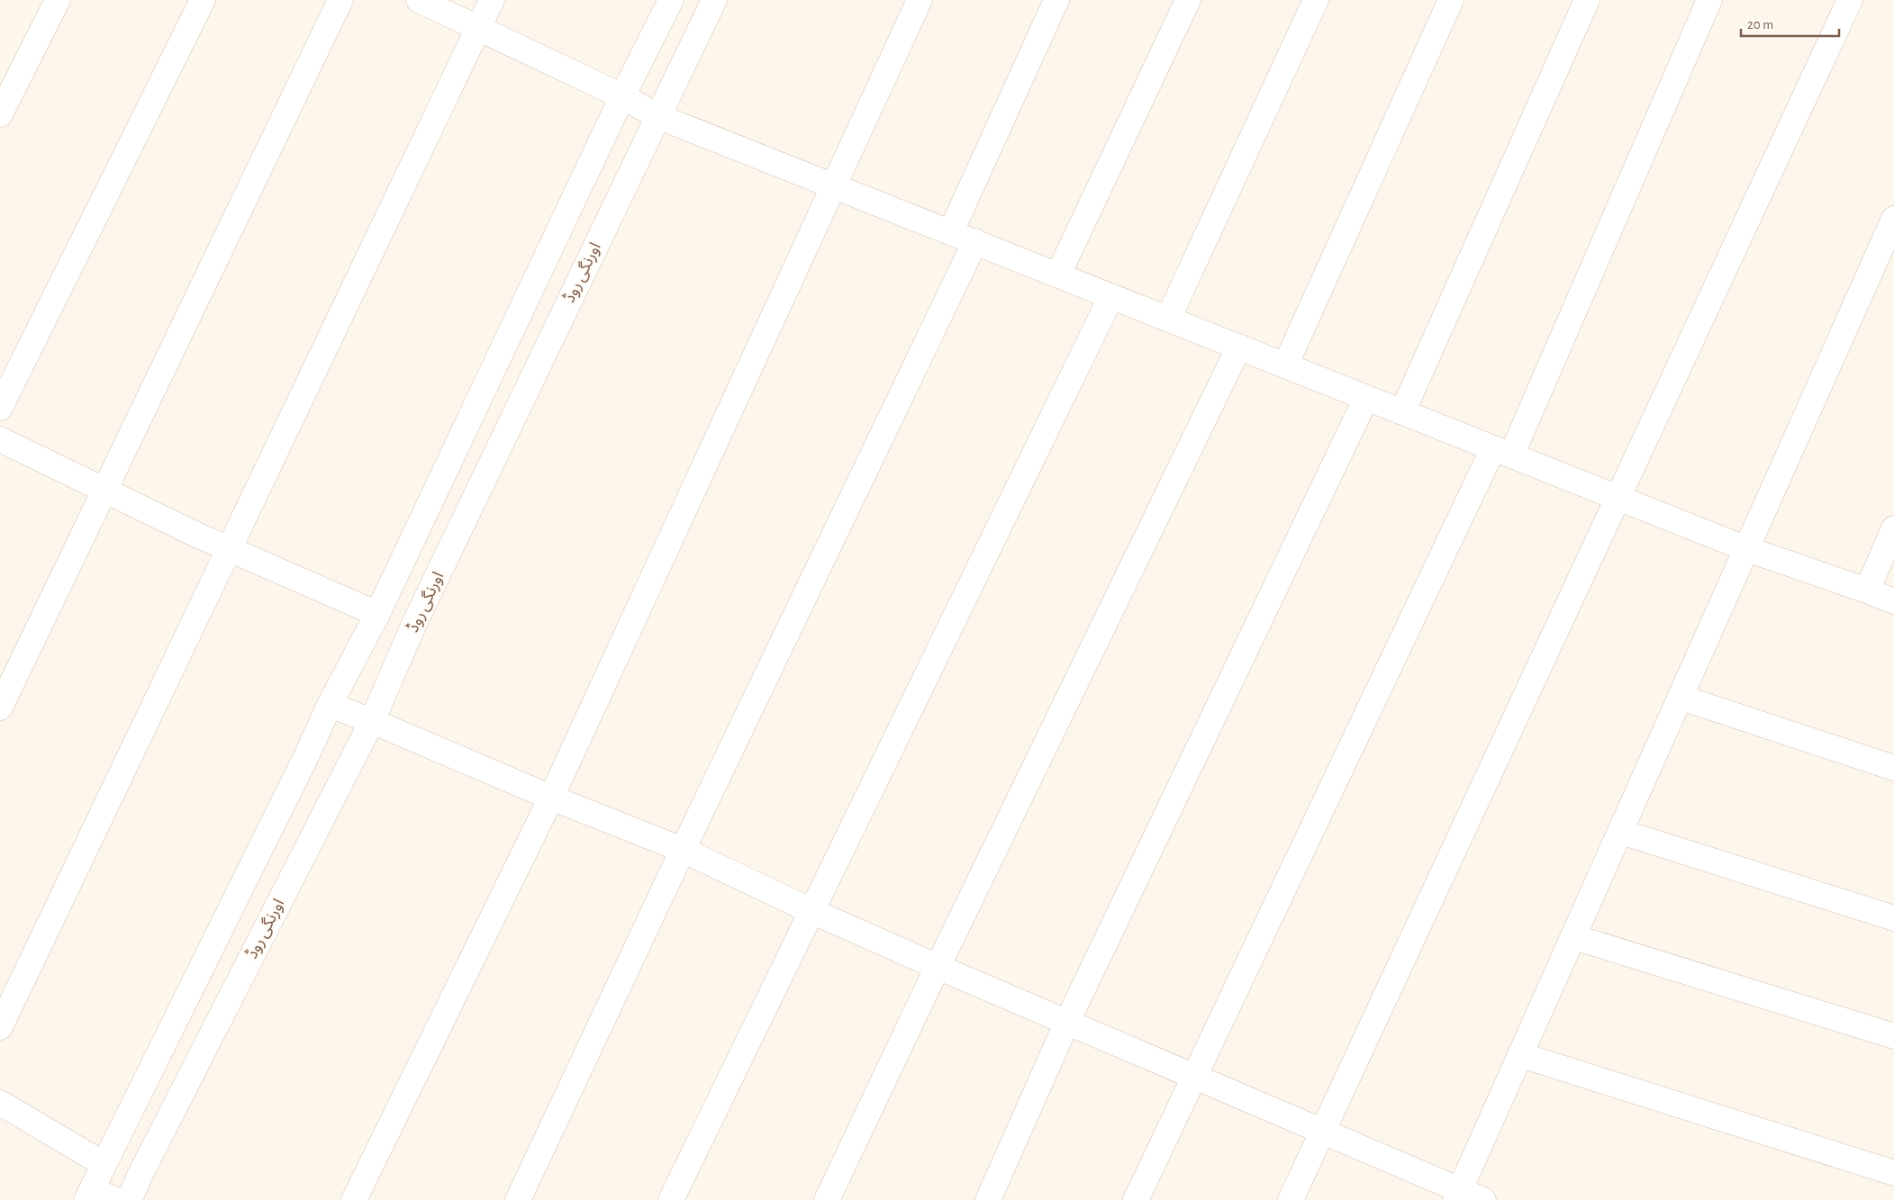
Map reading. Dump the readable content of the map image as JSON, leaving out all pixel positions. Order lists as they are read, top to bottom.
{
  "streets": {
    "street": ["اورنگی روڈ"]
  },
  "scale_bar": "20 m"
}
